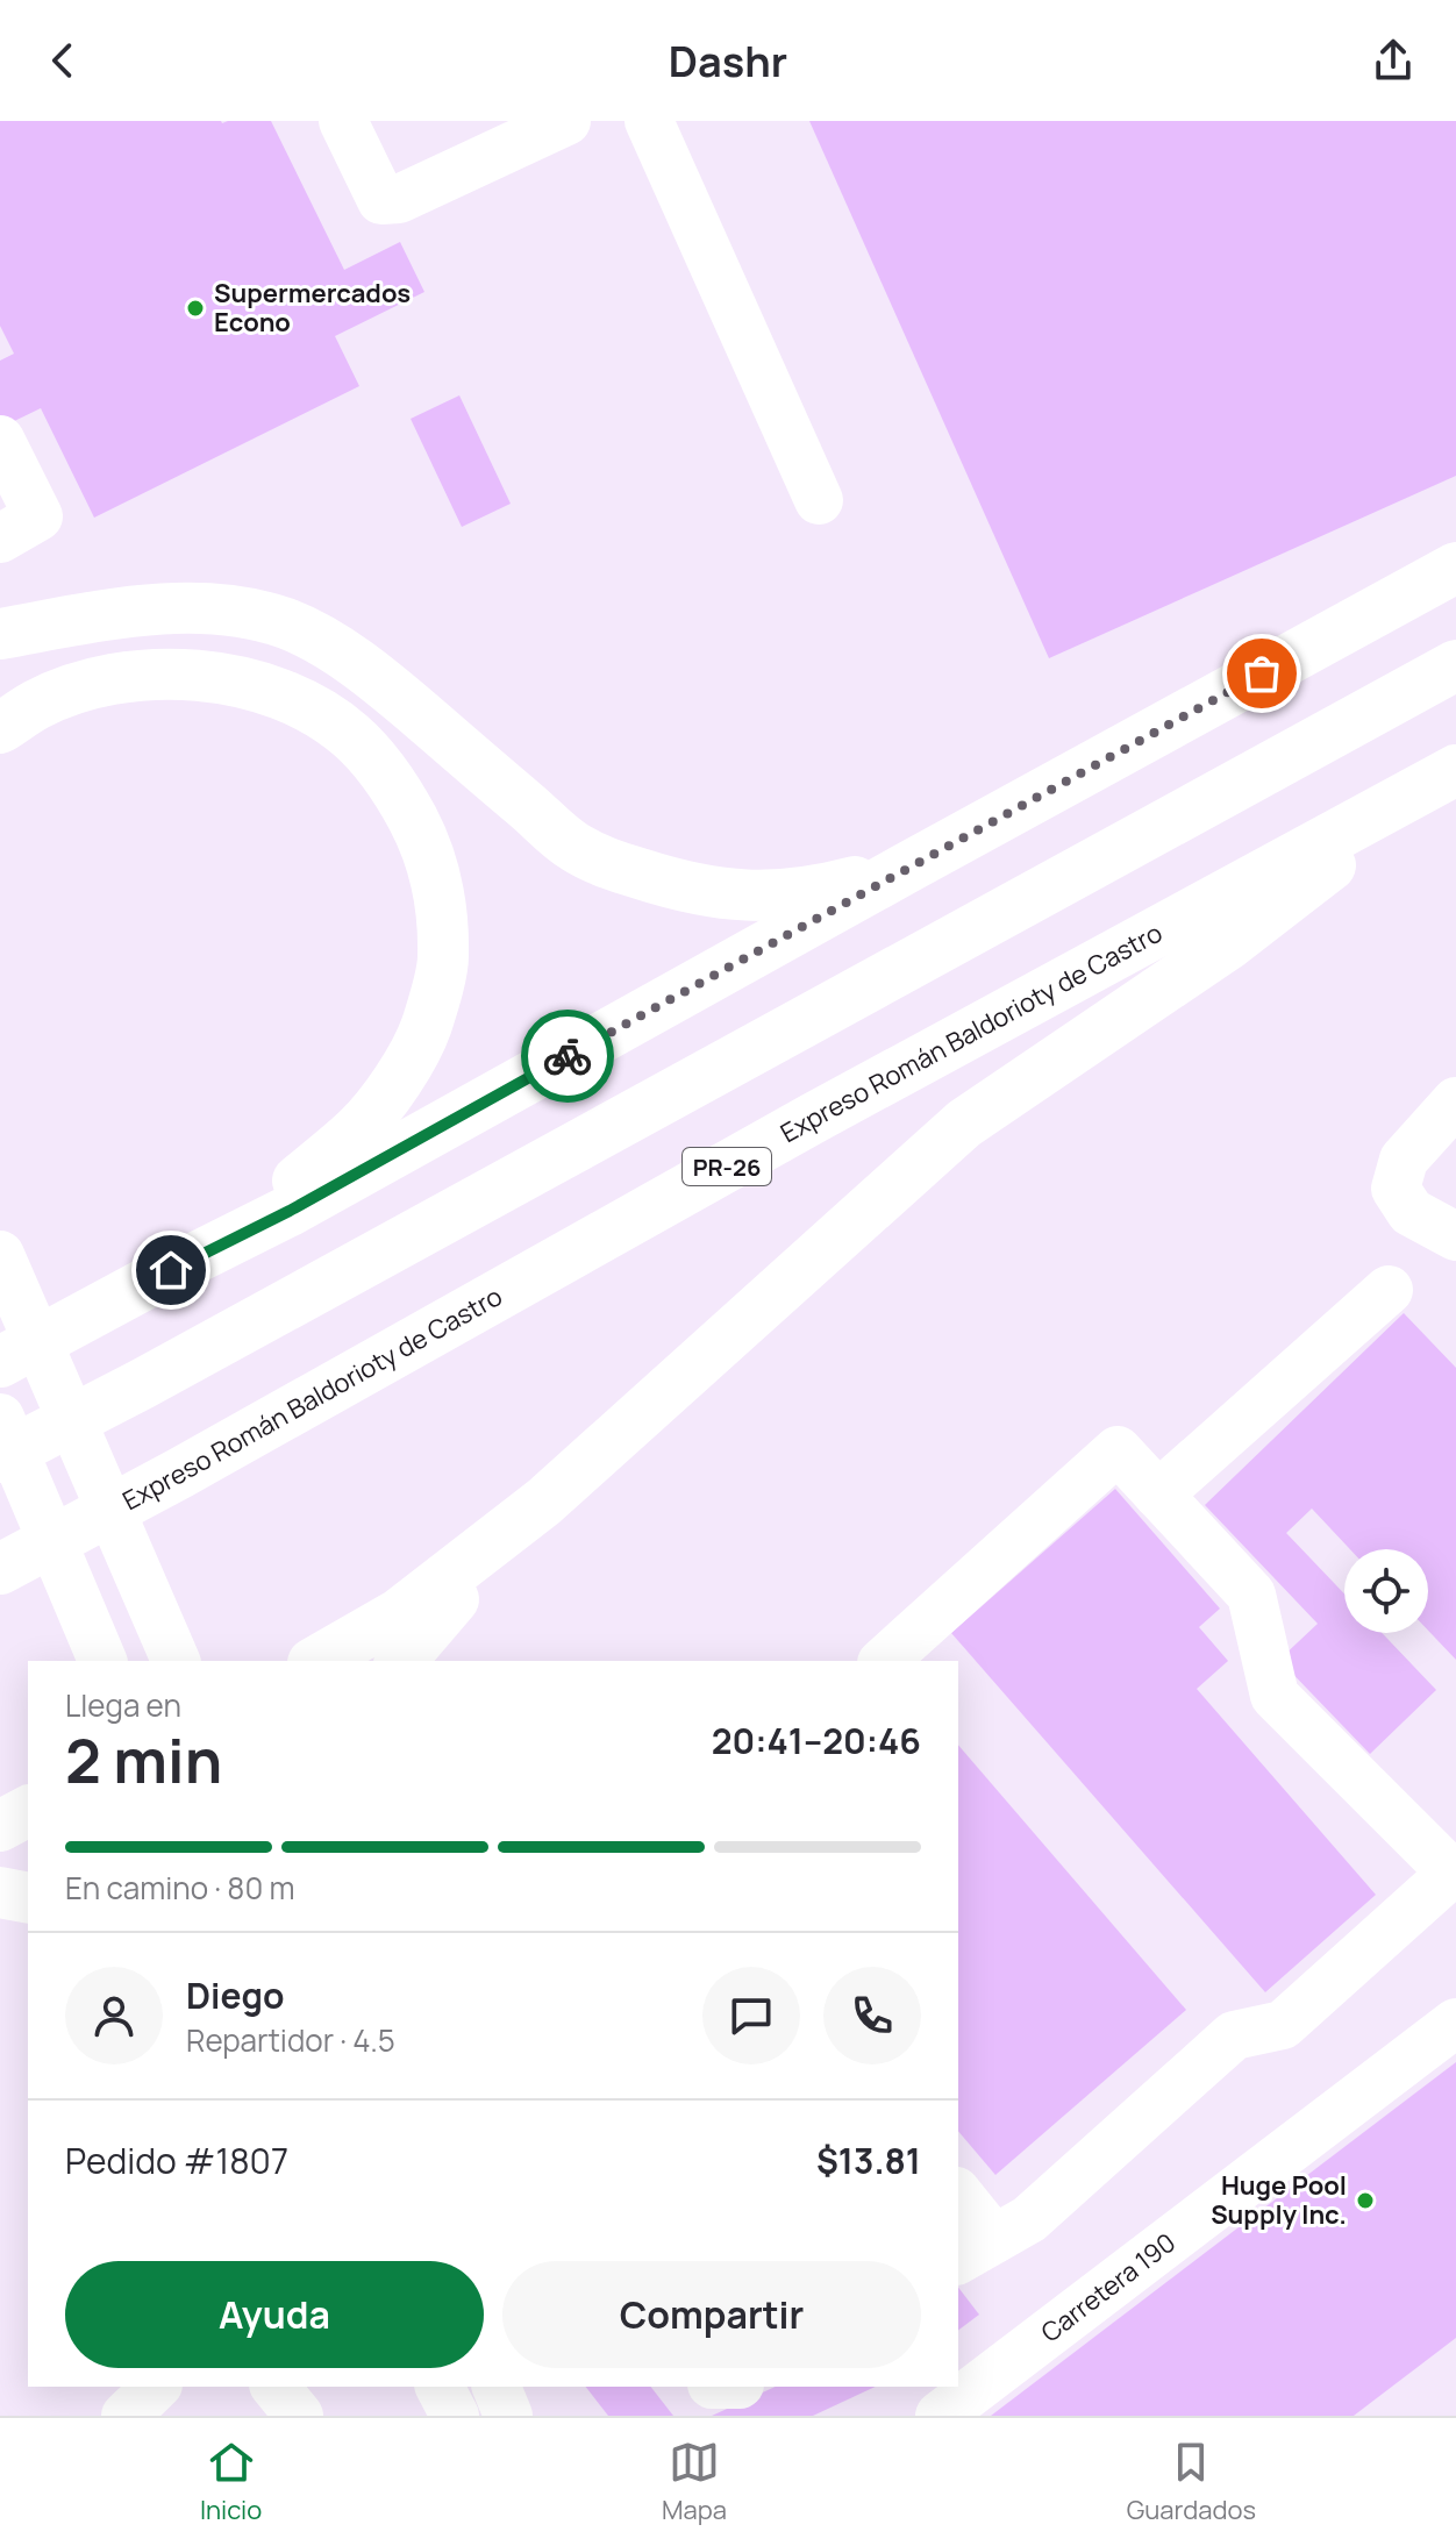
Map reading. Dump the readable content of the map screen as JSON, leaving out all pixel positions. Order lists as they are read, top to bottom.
{
  "streets": {
    "highway": ["Expreso Román Baldorioty de Castro", "PR-26"],
    "street": ["Carretera 190"]
  },
  "places": ["Supermercados Econo", "Huge Pool Supply Inc."],
  "page": {
    "header": "Dashr",
    "heading": ["2 min", "Llega en", "20:41–20:46"],
    "panel": [
      "Diego",
      "Repartidor · 4.5",
      "Pedido #1807",
      "$13.81"
    ],
    "bar": "En camino · 80 m",
    "buttons": ["Ayuda", "Compartir"],
    "tabs": ["Inicio", "Mapa", "Guardados"]
  }
}
